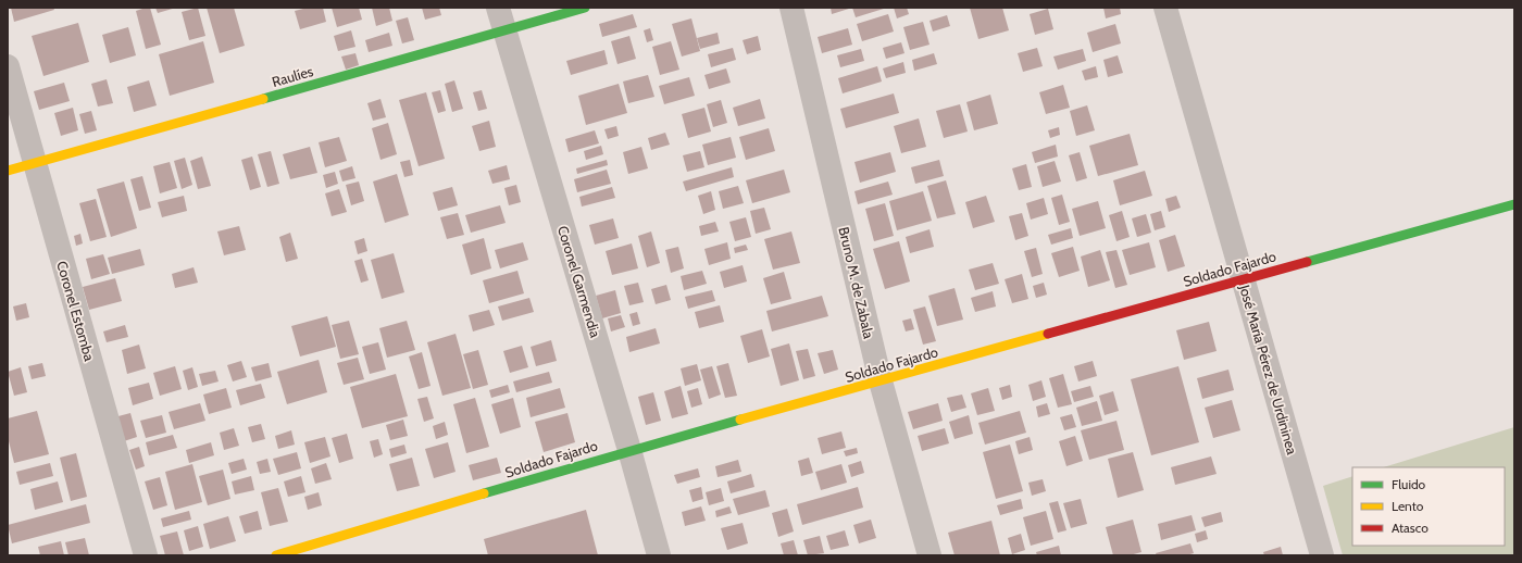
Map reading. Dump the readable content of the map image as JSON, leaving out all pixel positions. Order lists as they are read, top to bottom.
{
  "streets": {
    "street": [
      "Raulíes",
      "Soldado Fajardo",
      "Coronel Garmendia",
      "Bruno M. de Zabala",
      "Coronel Estomba",
      "José María Pérez de Urdininea"
    ]
  },
  "crossings": [
    ["Raulíes", "Coronel Garmendia"],
    ["Raulíes", "Coronel Estomba"],
    ["Soldado Fajardo", "Coronel Garmendia"],
    ["Soldado Fajardo", "Bruno M. de Zabala"],
    ["Soldado Fajardo", "José María Pérez de Urdininea"]
  ],
  "legend": ["Fluido", "Lento", "Atasco"]
}
